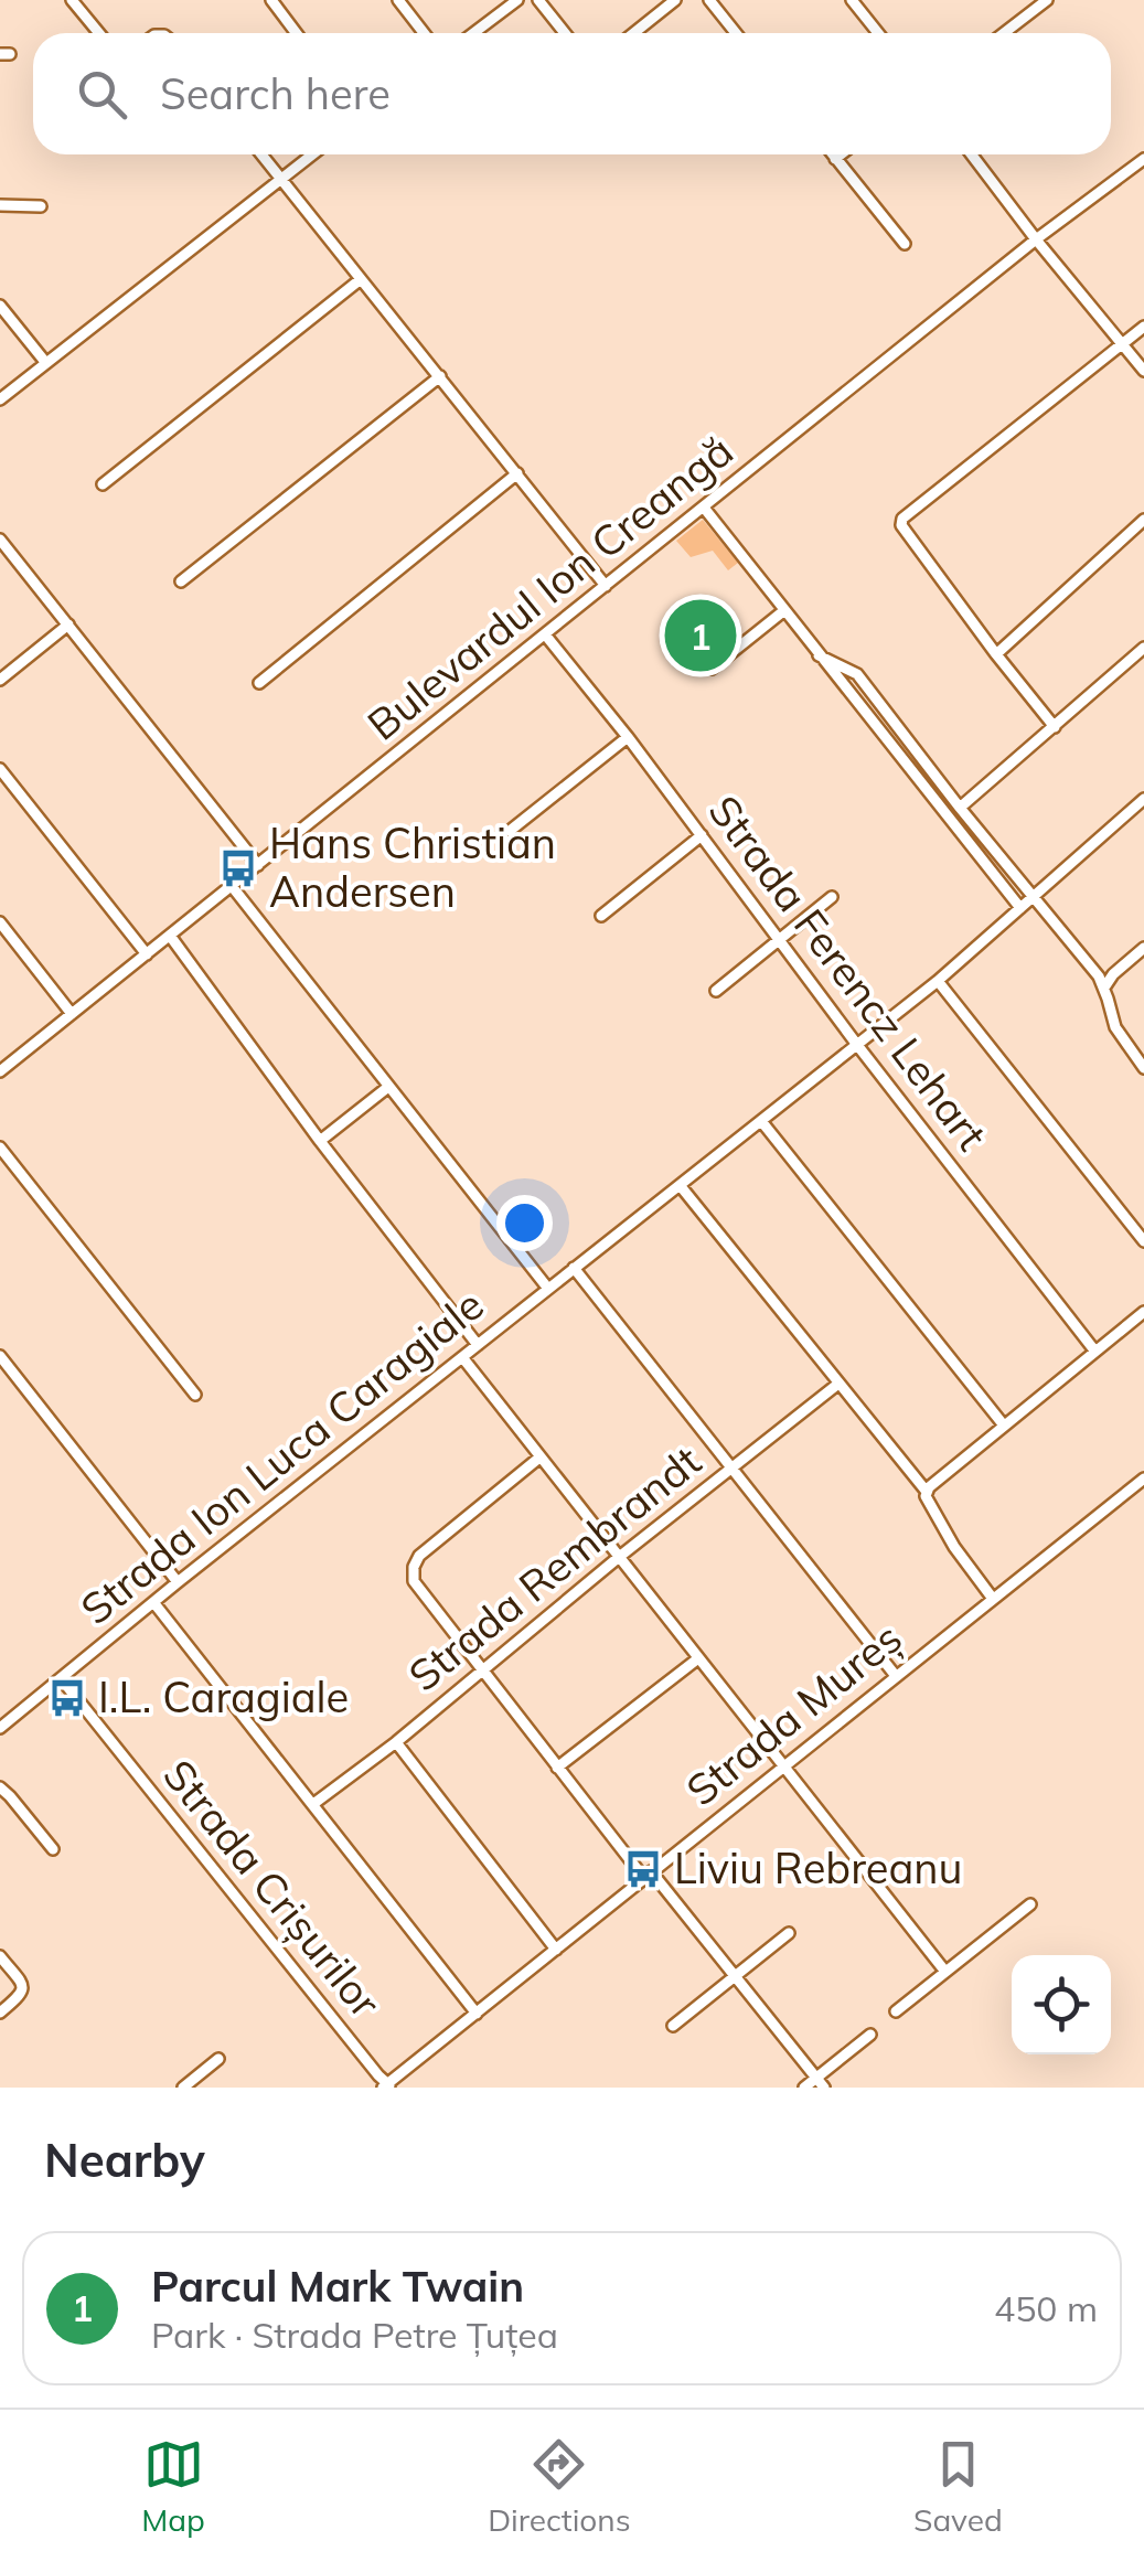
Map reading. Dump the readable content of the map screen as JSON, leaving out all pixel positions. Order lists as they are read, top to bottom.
{
  "streets": {
    "street": [
      "Bulevardul Ion Creangă",
      "Strada Ferencz Lehart",
      "Strada Ion Luca Caragiale",
      "Strada Rembrandt",
      "Strada Mureș",
      "Strada Crișurilor"
    ]
  },
  "crossings": [
    ["Bulevardul Ion Creangă", "Strada Ferencz Lehart"],
    ["Strada Ferencz Lehart", "Strada Ion Luca Caragiale"],
    ["Strada Ion Luca Caragiale", "Strada Crișurilor"],
    ["Strada Mureș", "Strada Crișurilor"]
  ],
  "places": {
    "bus stop": ["Hans Christian Andersen", "I.L. Caragiale", "Liviu Rebreanu"]
  },
  "page": {
    "search": "Search here",
    "pins": "1",
    "heading": "Nearby",
    "list": [
      {
        "mark": "1",
        "name": "Parcul Mark Twain",
        "note": "Park · Strada Petre Țuțea",
        "value": "450 m"
      }
    ],
    "nav": ["Map", "Directions", "Saved"]
  }
}
